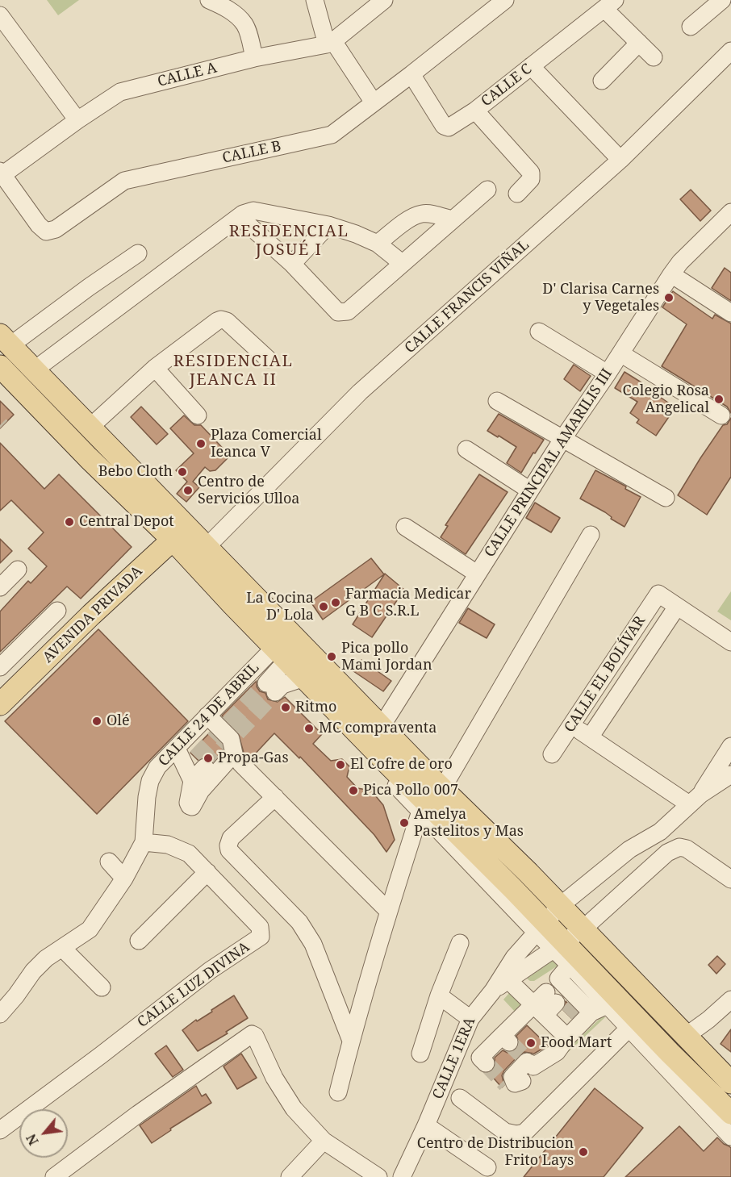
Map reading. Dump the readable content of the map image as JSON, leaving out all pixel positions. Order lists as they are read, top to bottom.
{
  "streets": {
    "main road": ["AVENIDA PRIVADA"],
    "street": [
      "CALLE A",
      "CALLE C",
      "CALLE B",
      "CALLE FRANCIS VIÑAL",
      "CALLE PRINCIPAL AMARILIS III",
      "CALLE EL BOLÍVAR",
      "CALLE 24 DE ABRIL",
      "CALLE LUZ DIVINA",
      "CALLE 1ERA"
    ]
  },
  "crossings": [
    ["CALLE A", "CALLE B"],
    ["CALLE C", "CALLE B"],
    ["CALLE 24 DE ABRIL", "CALLE LUZ DIVINA"]
  ],
  "districts": ["RESIDENCIAL JOSUÉ I", "RESIDENCIAL JEANCA II"],
  "places": [
    "D' Clarisa Carnes y Vegetales",
    "Colegio Rosa Angelical",
    "Plaza Comercial Ieanca V",
    "Bebo Cloth",
    "Centro de Servicios Ulloa",
    "Central Depot",
    "Farmacia Medicar G B C S.R.L",
    "La Cocina D' Lola",
    "Pica pollo Mami Jordan",
    "Ritmo",
    "Olé",
    "MC compraventa",
    "Propa-Gas",
    "El Cofre de oro",
    "Pica Pollo 007",
    "Amelya Pastelitos y Mas",
    "Food Mart",
    "Centro de Distribucion Frito Lays"
  ],
  "north": "bottom left"
}
